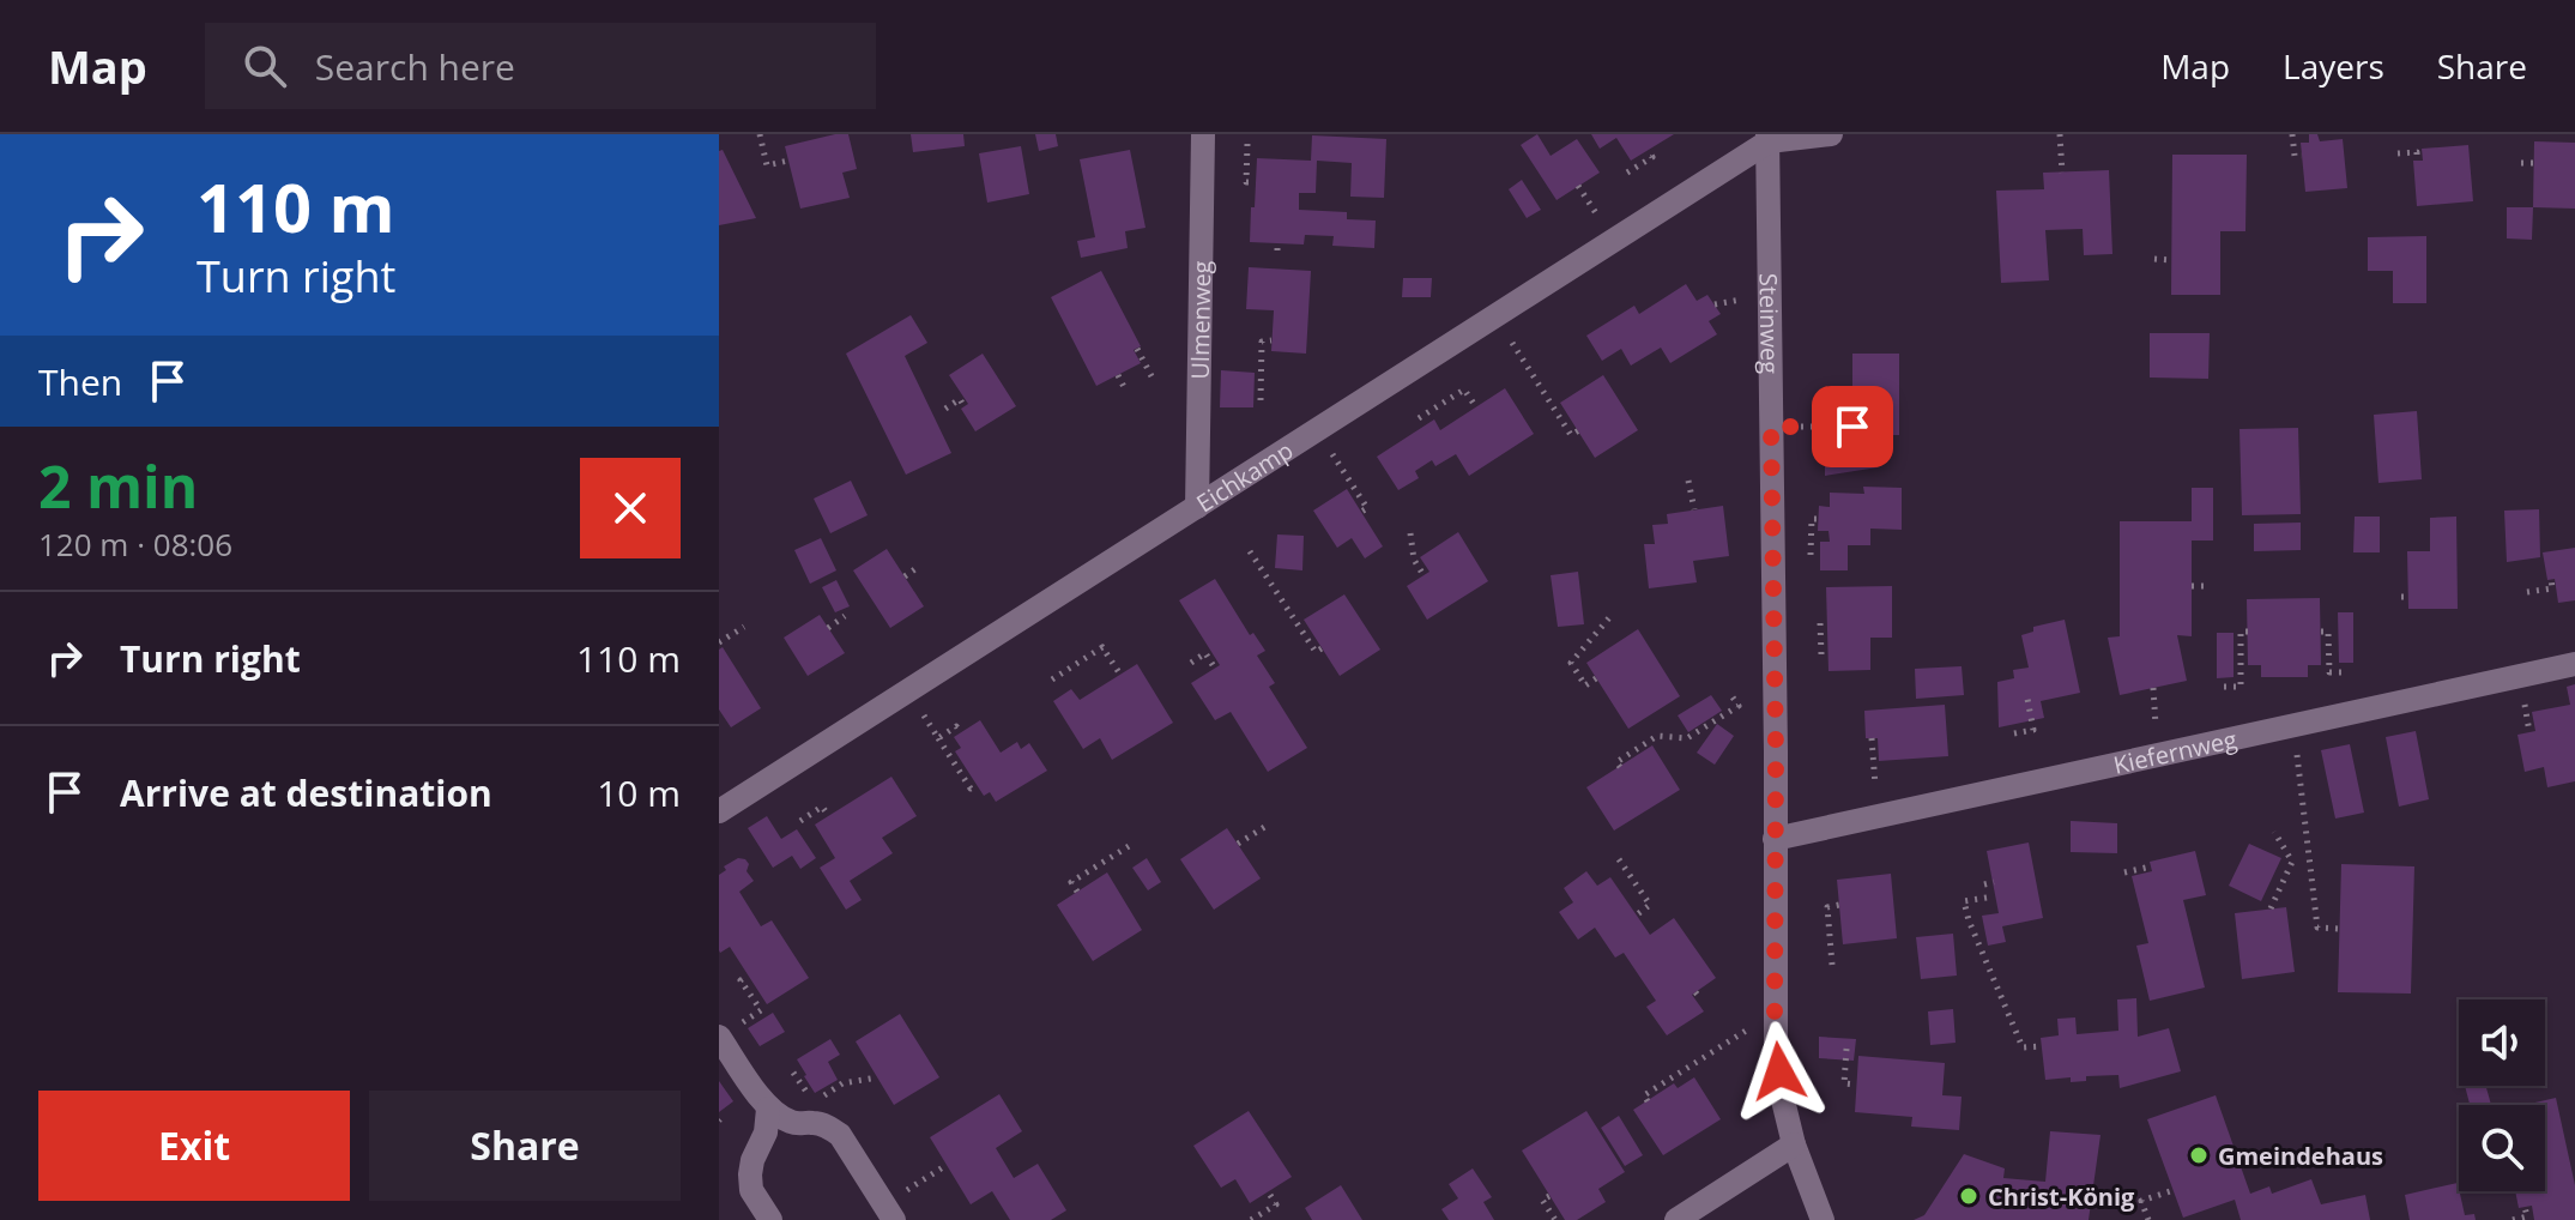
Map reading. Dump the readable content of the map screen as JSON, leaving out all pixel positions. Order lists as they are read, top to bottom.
{
  "streets": {
    "street": [
      "Ulmenweg",
      "Steinweg",
      "Eichkamp",
      "Kiefernweg"
    ]
  },
  "crossings": [
    ["Ulmenweg", "Eichkamp"],
    ["Steinweg", "Eichkamp"],
    ["Steinweg", "Kiefernweg"]
  ],
  "places": ["Gmeindehaus", "Christ-König"],
  "page": {
    "header": "Map",
    "search": "Search here",
    "nav": ["Map", "Layers", "Share"],
    "turn": ["110 m", "Turn right"],
    "then": "Then",
    "heading": ["2 min", "120 m · 08:06"],
    "list": [
      {
        "name": "Turn right",
        "value": "110 m"
      },
      {
        "name": "Arrive at destination",
        "value": "10 m"
      }
    ],
    "buttons": ["Exit", "Share"]
  }
}
